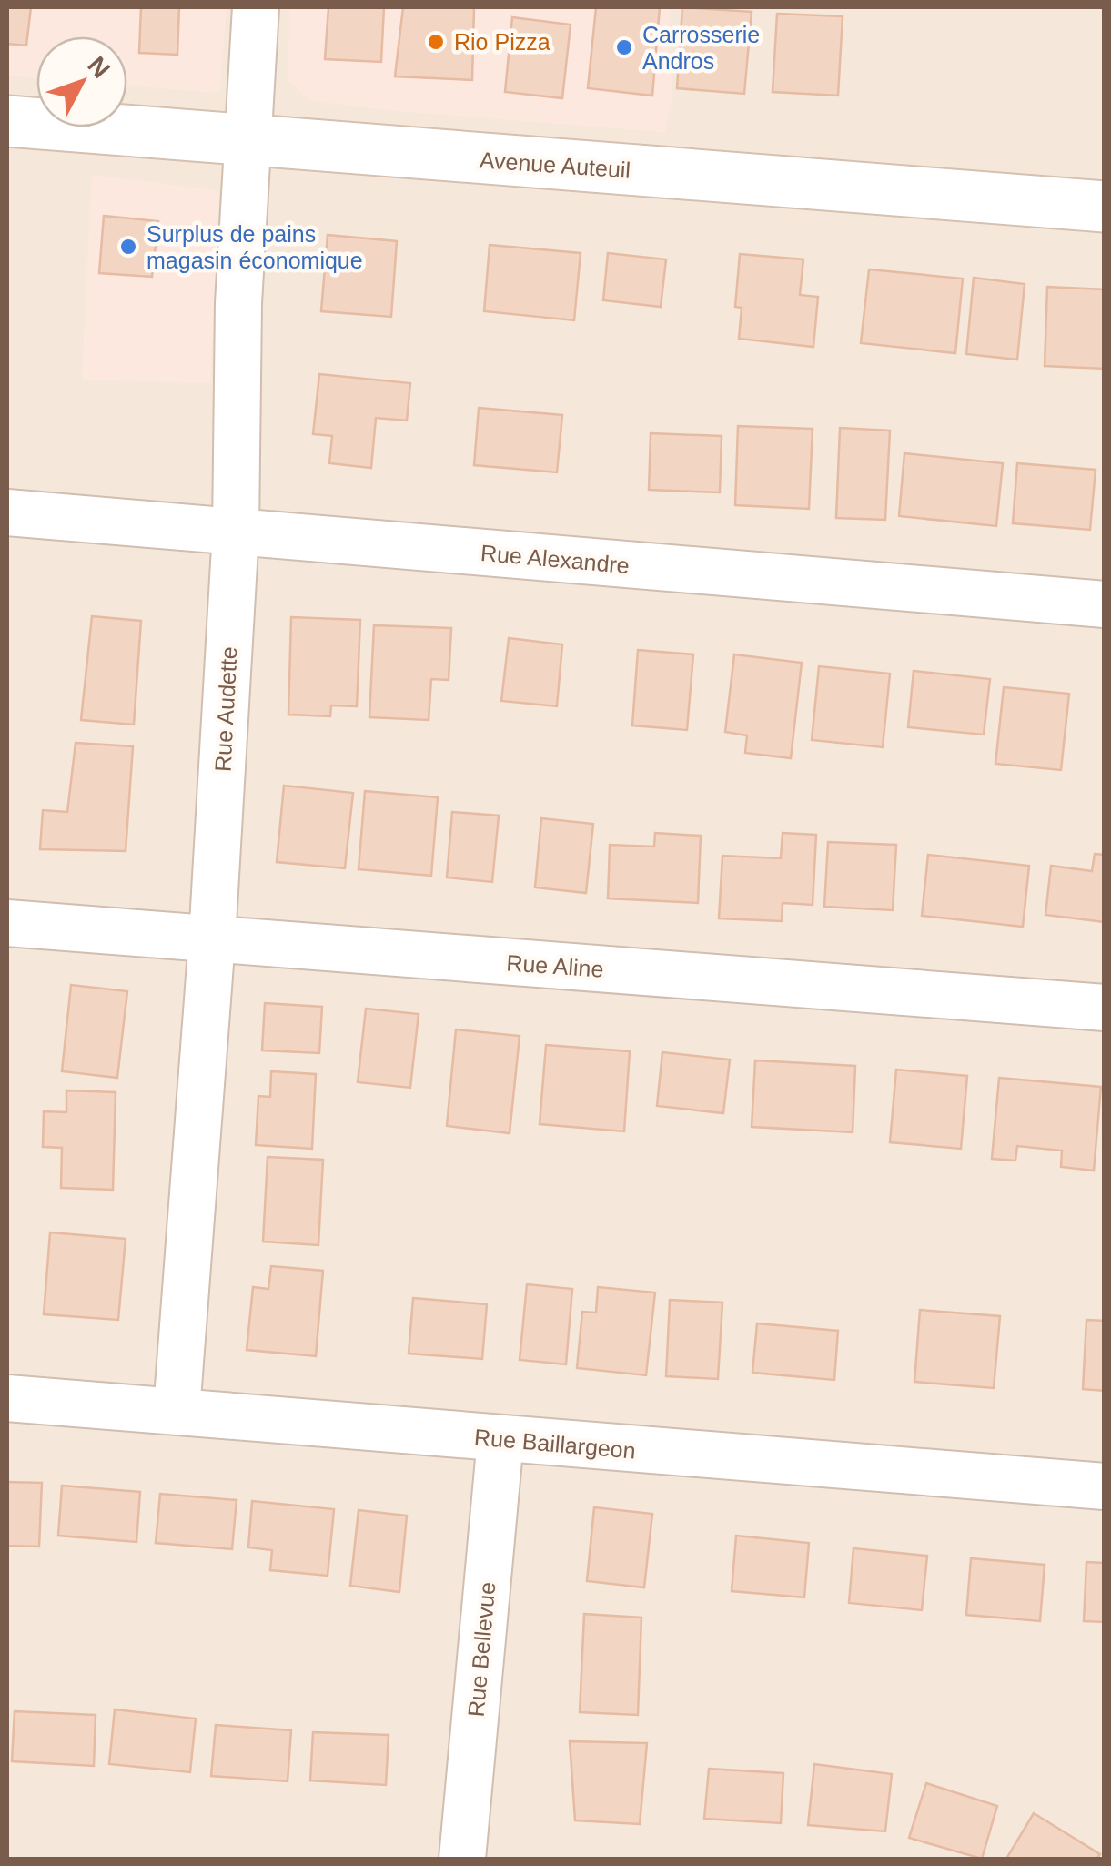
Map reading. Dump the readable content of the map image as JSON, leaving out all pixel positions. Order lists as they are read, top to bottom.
{
  "streets": {
    "street": [
      "Avenue Auteuil",
      "Rue Alexandre",
      "Rue Audette",
      "Rue Aline",
      "Rue Baillargeon",
      "Rue Bellevue"
    ]
  },
  "crossings": [
    ["Avenue Auteuil", "Rue Audette"],
    ["Rue Alexandre", "Rue Audette"],
    ["Rue Audette", "Rue Aline"],
    ["Rue Audette", "Rue Baillargeon"],
    ["Rue Baillargeon", "Rue Bellevue"]
  ],
  "places": ["Rio Pizza", "Carrosserie Andros", "Surplus de pains magasin économique"],
  "north": "top right"
}
